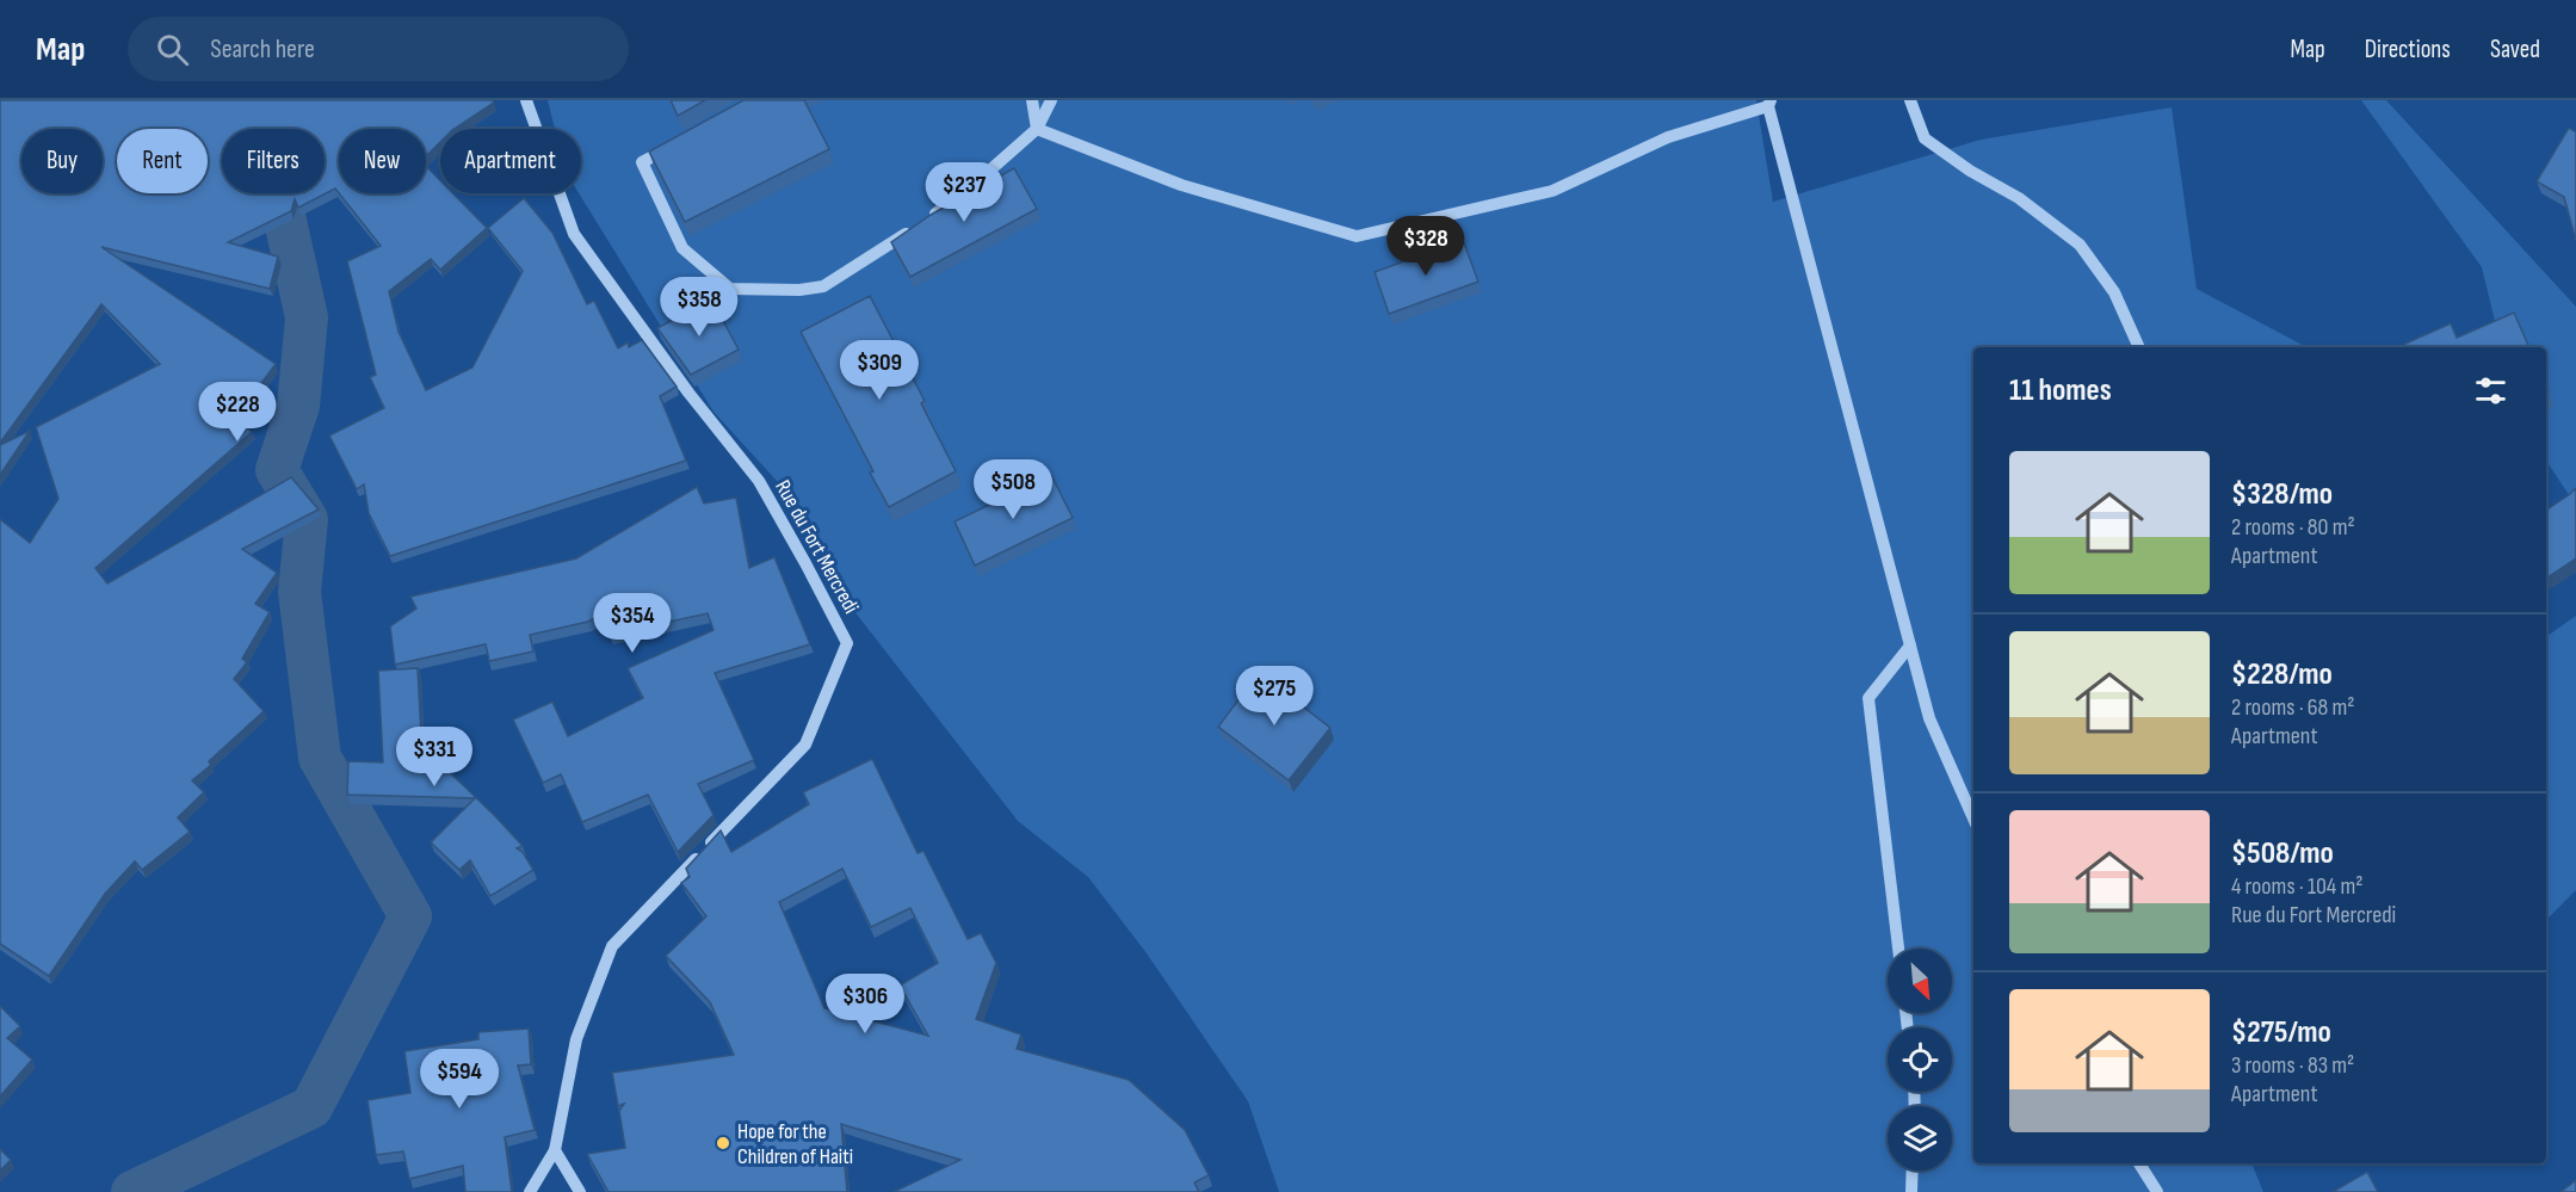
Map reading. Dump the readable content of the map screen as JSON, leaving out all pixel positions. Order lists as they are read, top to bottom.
{
  "streets": {
    "street": ["Rue du Fort Mercredi"]
  },
  "places": ["Hope for the Children of Haiti"],
  "north": "bottom right",
  "page": {
    "header": "Map",
    "search": "Search here",
    "nav": ["Map", "Directions", "Saved"],
    "chip": [
      "Buy",
      "Rent",
      "Filters",
      "New",
      "Apartment"
    ],
    "price": [
      "$237",
      "$328",
      "$358",
      "$309",
      "$228",
      "$508",
      "$354",
      "$275",
      "$331",
      "$306",
      "$594"
    ],
    "heading": "11 homes",
    "list": [
      {
        "name": "$328/mo",
        "note": "2 rooms · 80 m² · Apartment"
      },
      {
        "name": "$228/mo",
        "note": "2 rooms · 68 m² · Apartment"
      },
      {
        "name": "$508/mo",
        "note": "4 rooms · 104 m² · Rue du Fort Mercredi"
      },
      {
        "name": "$275/mo",
        "note": "3 rooms · 83 m² · Apartment"
      }
    ]
  }
}
